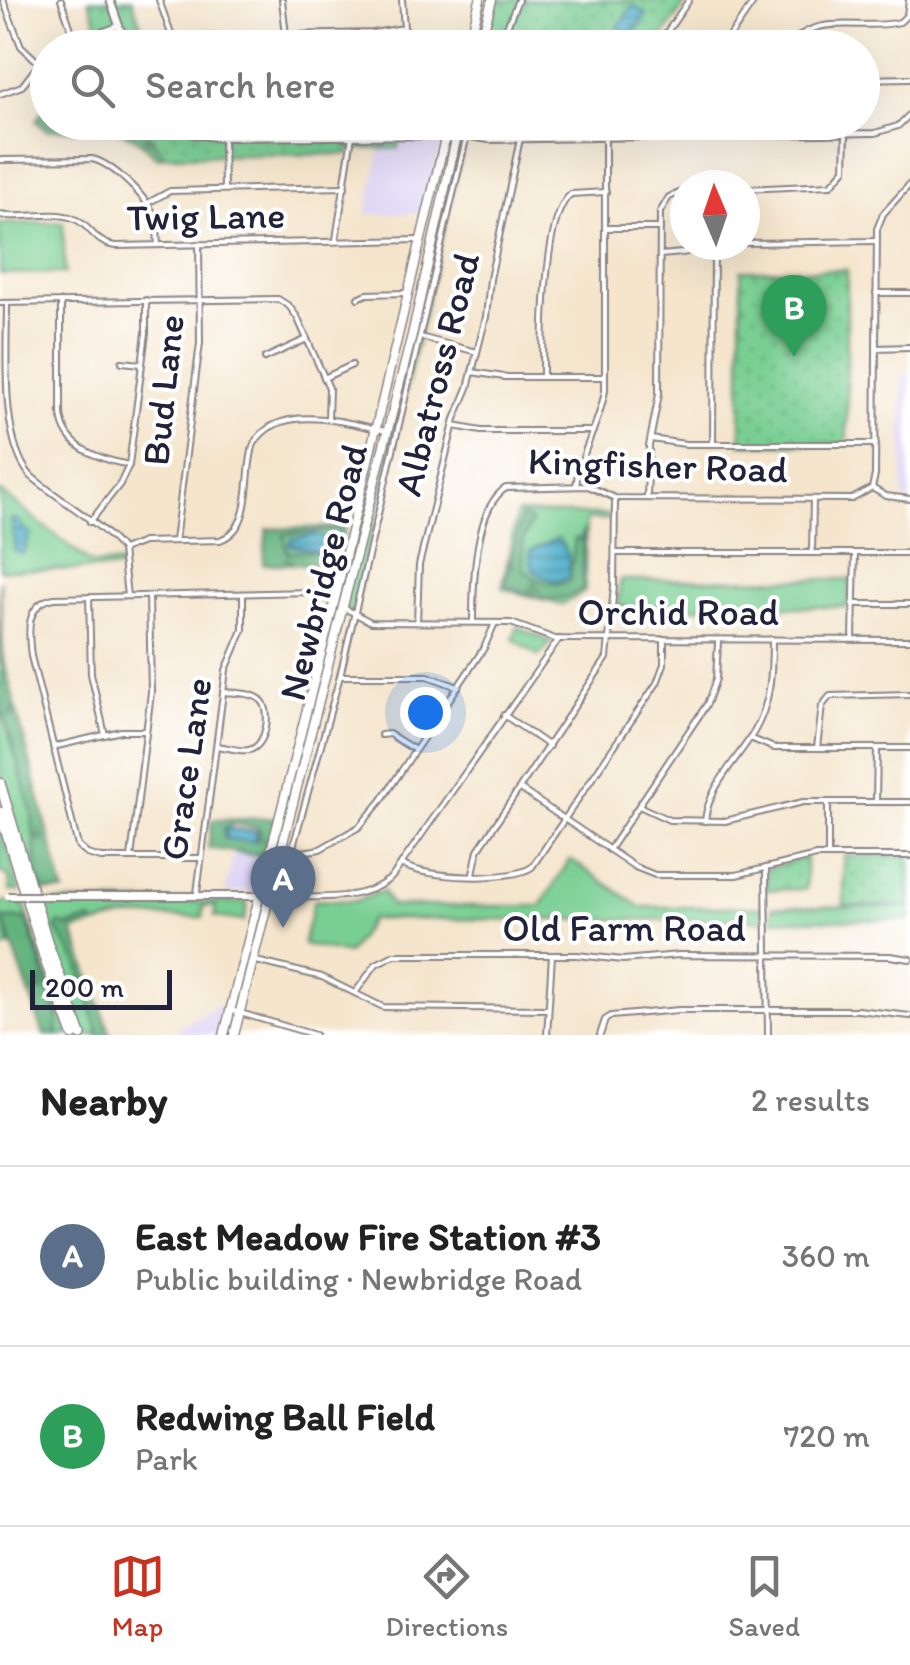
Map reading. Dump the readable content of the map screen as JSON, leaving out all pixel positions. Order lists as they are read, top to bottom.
{
  "streets": {
    "main road": ["Newbridge Road"],
    "street": [
      "Twig Lane",
      "Albatross Road",
      "Bud Lane",
      "Kingfisher Road",
      "Orchid Road",
      "Grace Lane",
      "Old Farm Road"
    ]
  },
  "crossings": [
    ["Twig Lane", "Bud Lane"],
    ["Twig Lane", "Newbridge Road"],
    ["Albatross Road", "Orchid Road"],
    ["Kingfisher Road", "Orchid Road"],
    ["Newbridge Road", "Orchid Road"]
  ],
  "scale_bar": "200 m",
  "north": "top",
  "page": {
    "search": "Search here",
    "pins": ["B", "A"],
    "scale": "200 m",
    "heading": ["Nearby", "2 results"],
    "list": [
      {
        "mark": "A",
        "name": "East Meadow Fire Station #3",
        "note": "Public building · Newbridge Road",
        "value": "360 m"
      },
      {
        "mark": "B",
        "name": "Redwing Ball Field",
        "note": "Park",
        "value": "720 m"
      }
    ],
    "nav": ["Map", "Directions", "Saved"]
  }
}
